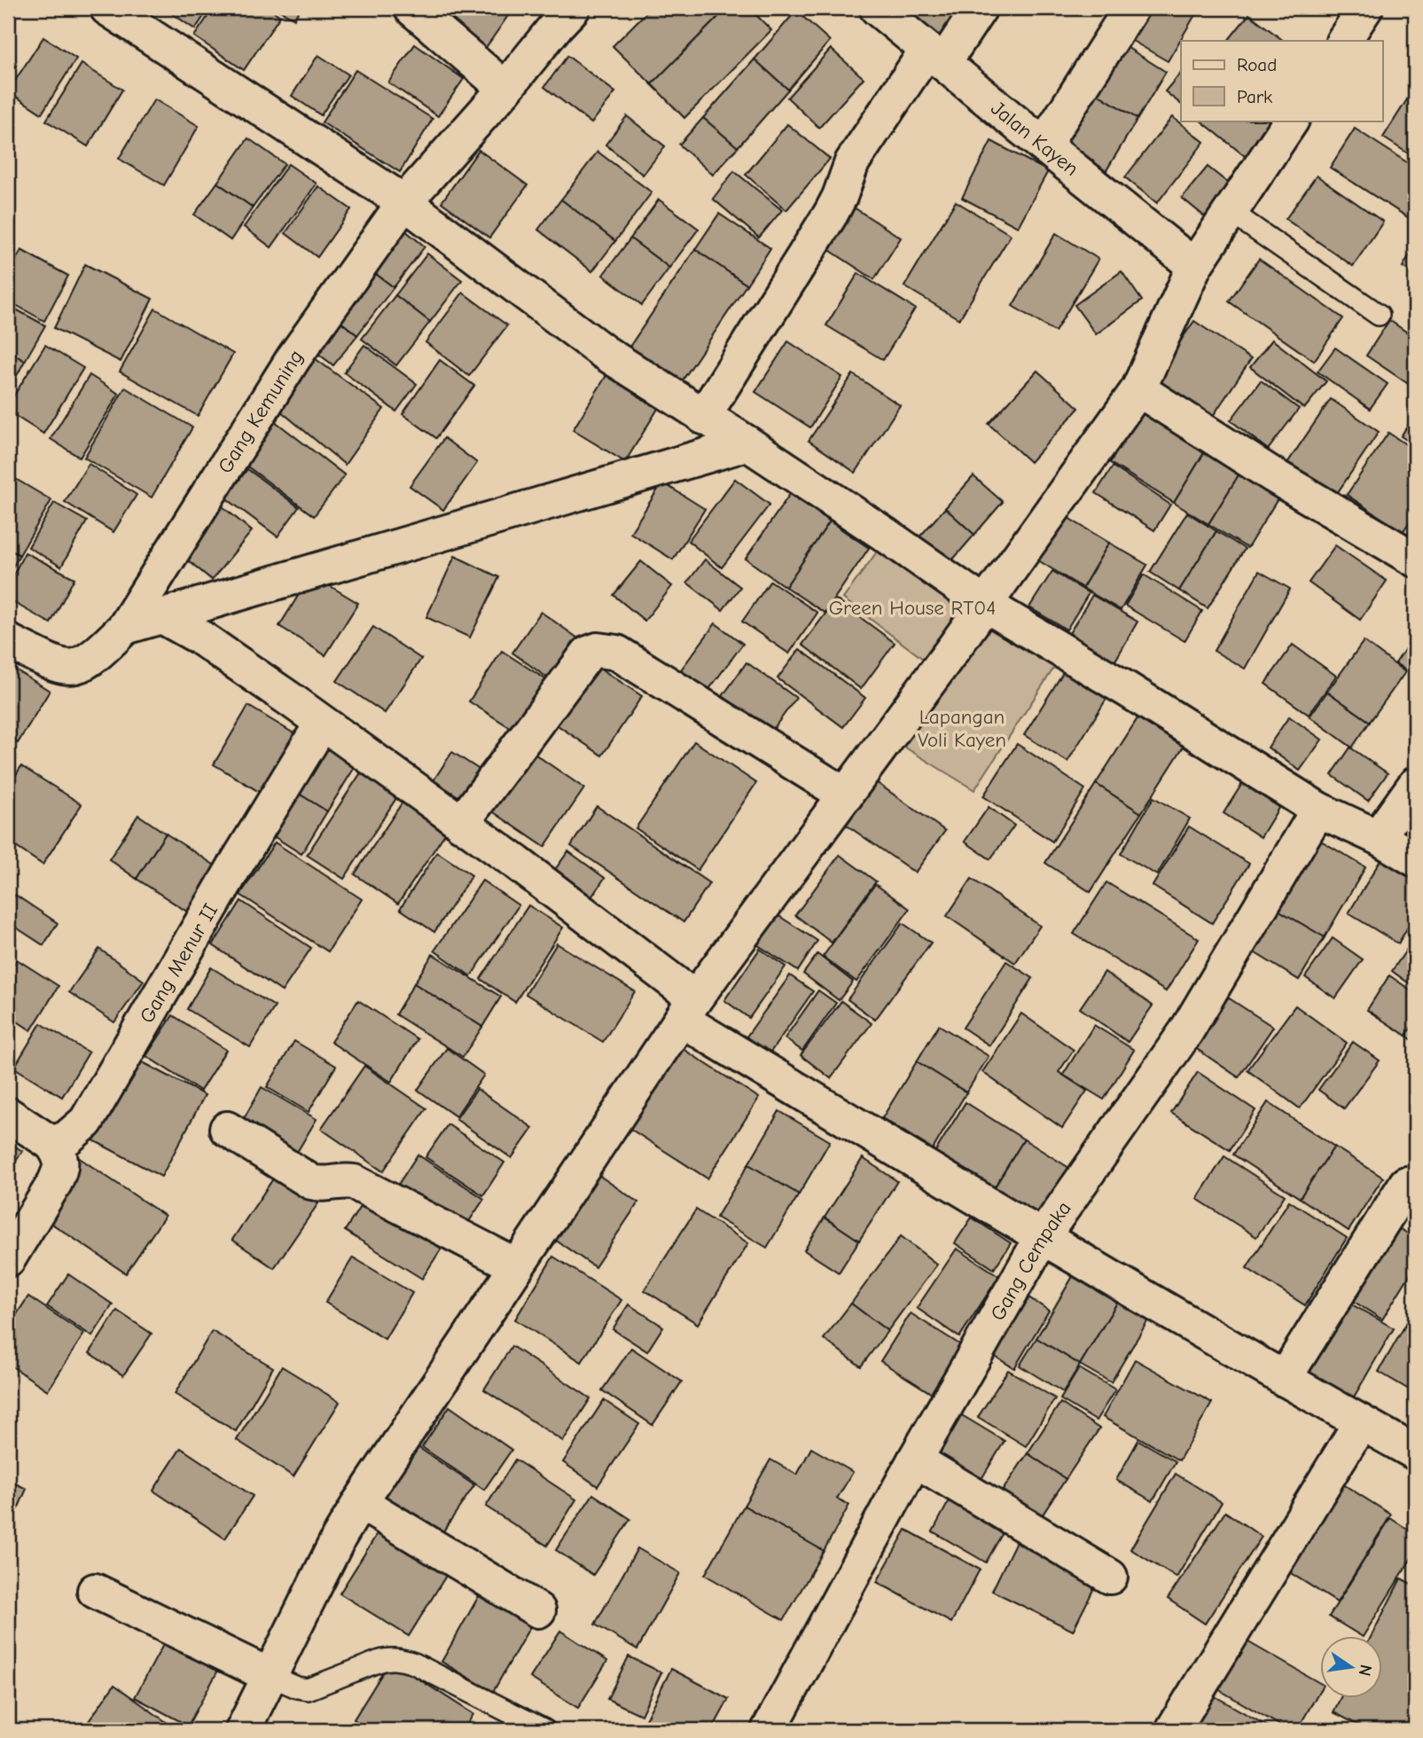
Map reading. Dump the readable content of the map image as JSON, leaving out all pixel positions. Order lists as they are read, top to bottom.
{
  "streets": {
    "street": [
      "Jalan Kayen",
      "Gang Kemuning",
      "Gang Menur II",
      "Gang Cempaka"
    ]
  },
  "parks": ["Green House RT04", "Lapangan Voli Kayen"],
  "legend": ["Road", "Park"],
  "north": "right"
}
